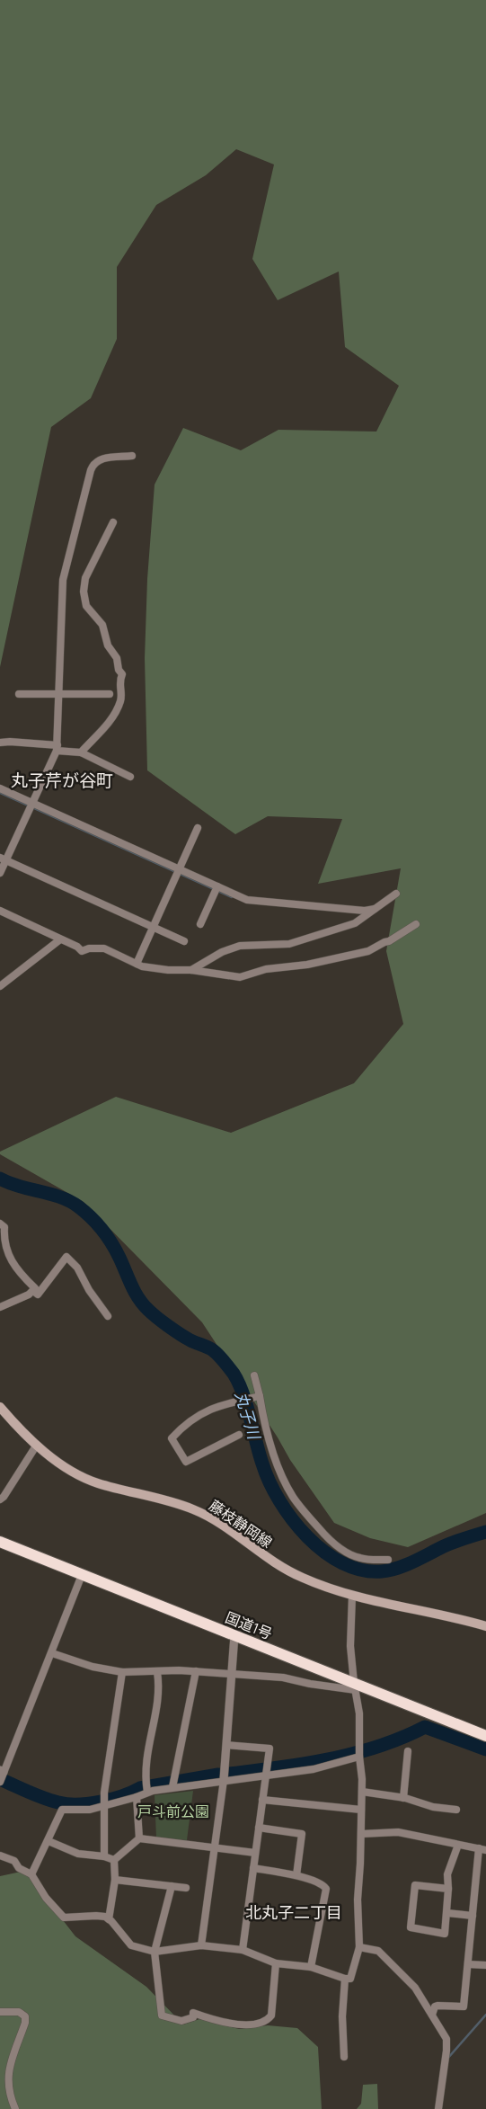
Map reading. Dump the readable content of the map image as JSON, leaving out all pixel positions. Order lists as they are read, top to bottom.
{
  "streets": {
    "highway": ["国道1号"],
    "main road": ["藤枝静岡線"]
  },
  "districts": ["丸子芹が谷町", "北丸子二丁目"],
  "water": ["丸子川"],
  "parks": ["戸斗前公園"]
}
